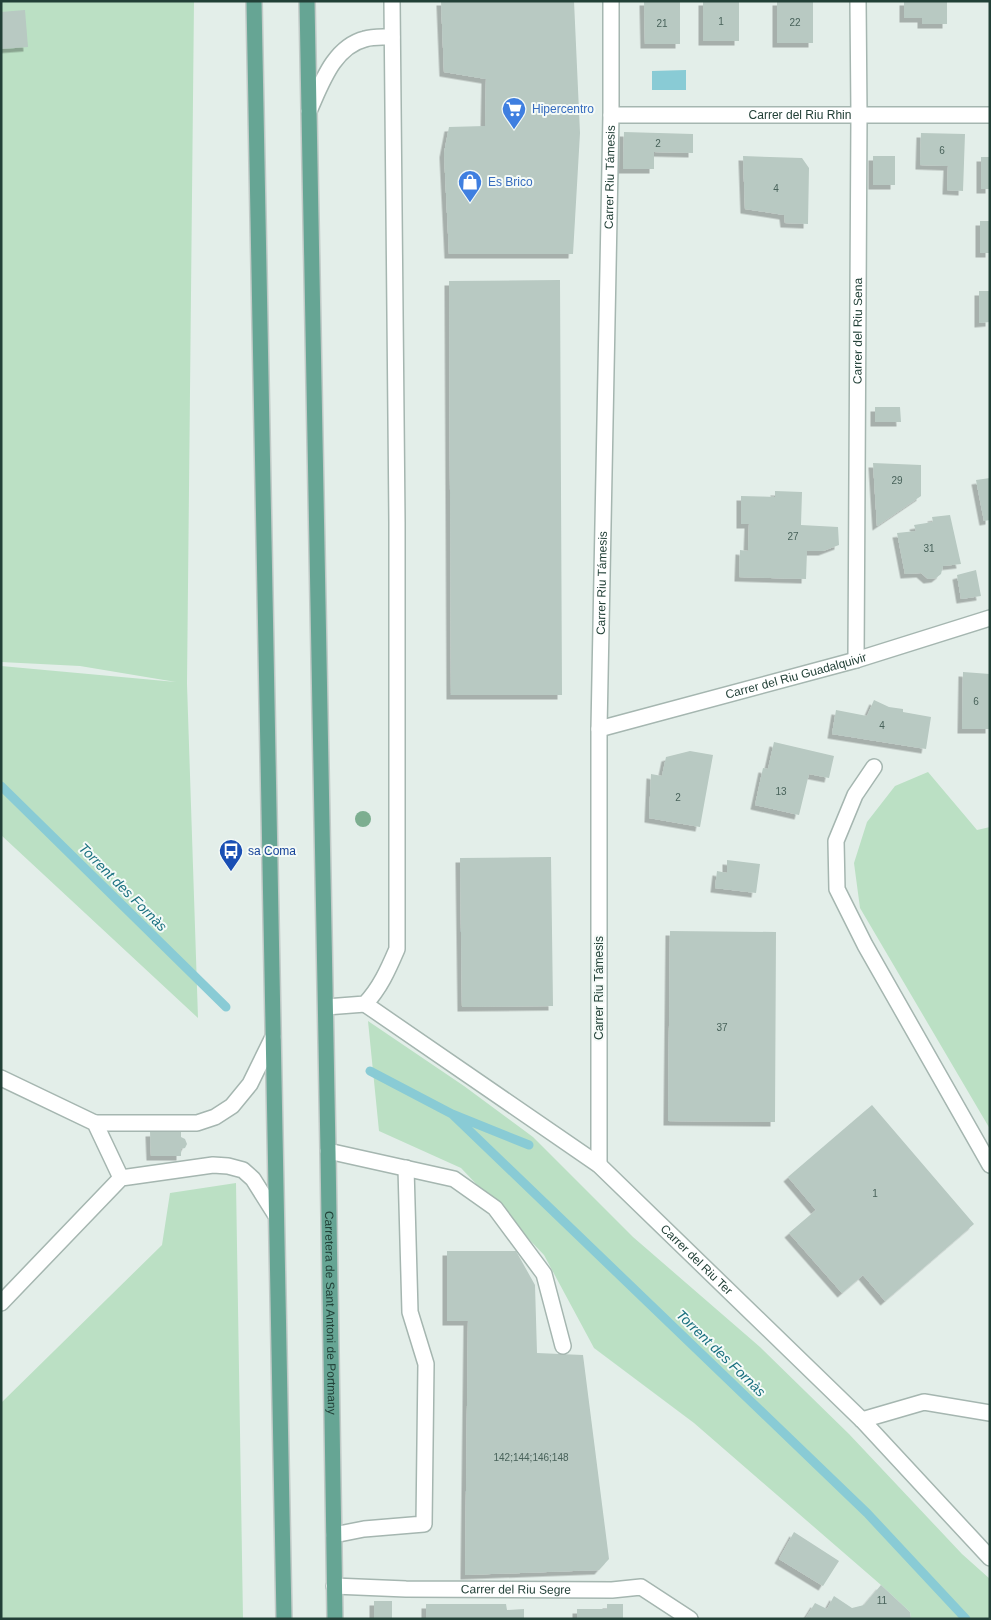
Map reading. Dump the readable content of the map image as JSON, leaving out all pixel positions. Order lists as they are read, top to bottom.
{
  "streets": {
    "main road": ["Carretera de Sant Antoni de Portmany"],
    "street": [
      "Carrer del Riu Rhin",
      "Carrer Riu Támesis",
      "Carrer del Riu Sena",
      "Carrer del Riu Guadalquivir",
      "Carrer del Riu Ter",
      "Carrer del Riu Segre"
    ]
  },
  "crossings": [
    ["Carrer del Riu Rhin", "Carrer Riu Támesis"],
    ["Carrer del Riu Rhin", "Carrer del Riu Sena"],
    ["Carrer Riu Támesis", "Carrer del Riu Guadalquivir"],
    ["Carrer Riu Támesis", "Carrer del Riu Ter"],
    ["Carrer del Riu Sena", "Carrer del Riu Guadalquivir"],
    ["Carretera de Sant Antoni de Portmany", "Carrer del Riu Segre"]
  ],
  "water": ["Torrent des Fornàs"],
  "places": {
    "supermarket": ["Hipercentro"],
    "shop": ["Es Brico"],
    "bus stop": ["sa Coma"]
  },
  "house_numbers": [
    "1",
    "22",
    "21",
    "2",
    "6",
    "4",
    "29",
    "27",
    "31",
    "6",
    "4",
    "13",
    "2",
    "37",
    "1",
    "142;144;146;148",
    "11"
  ]
}
